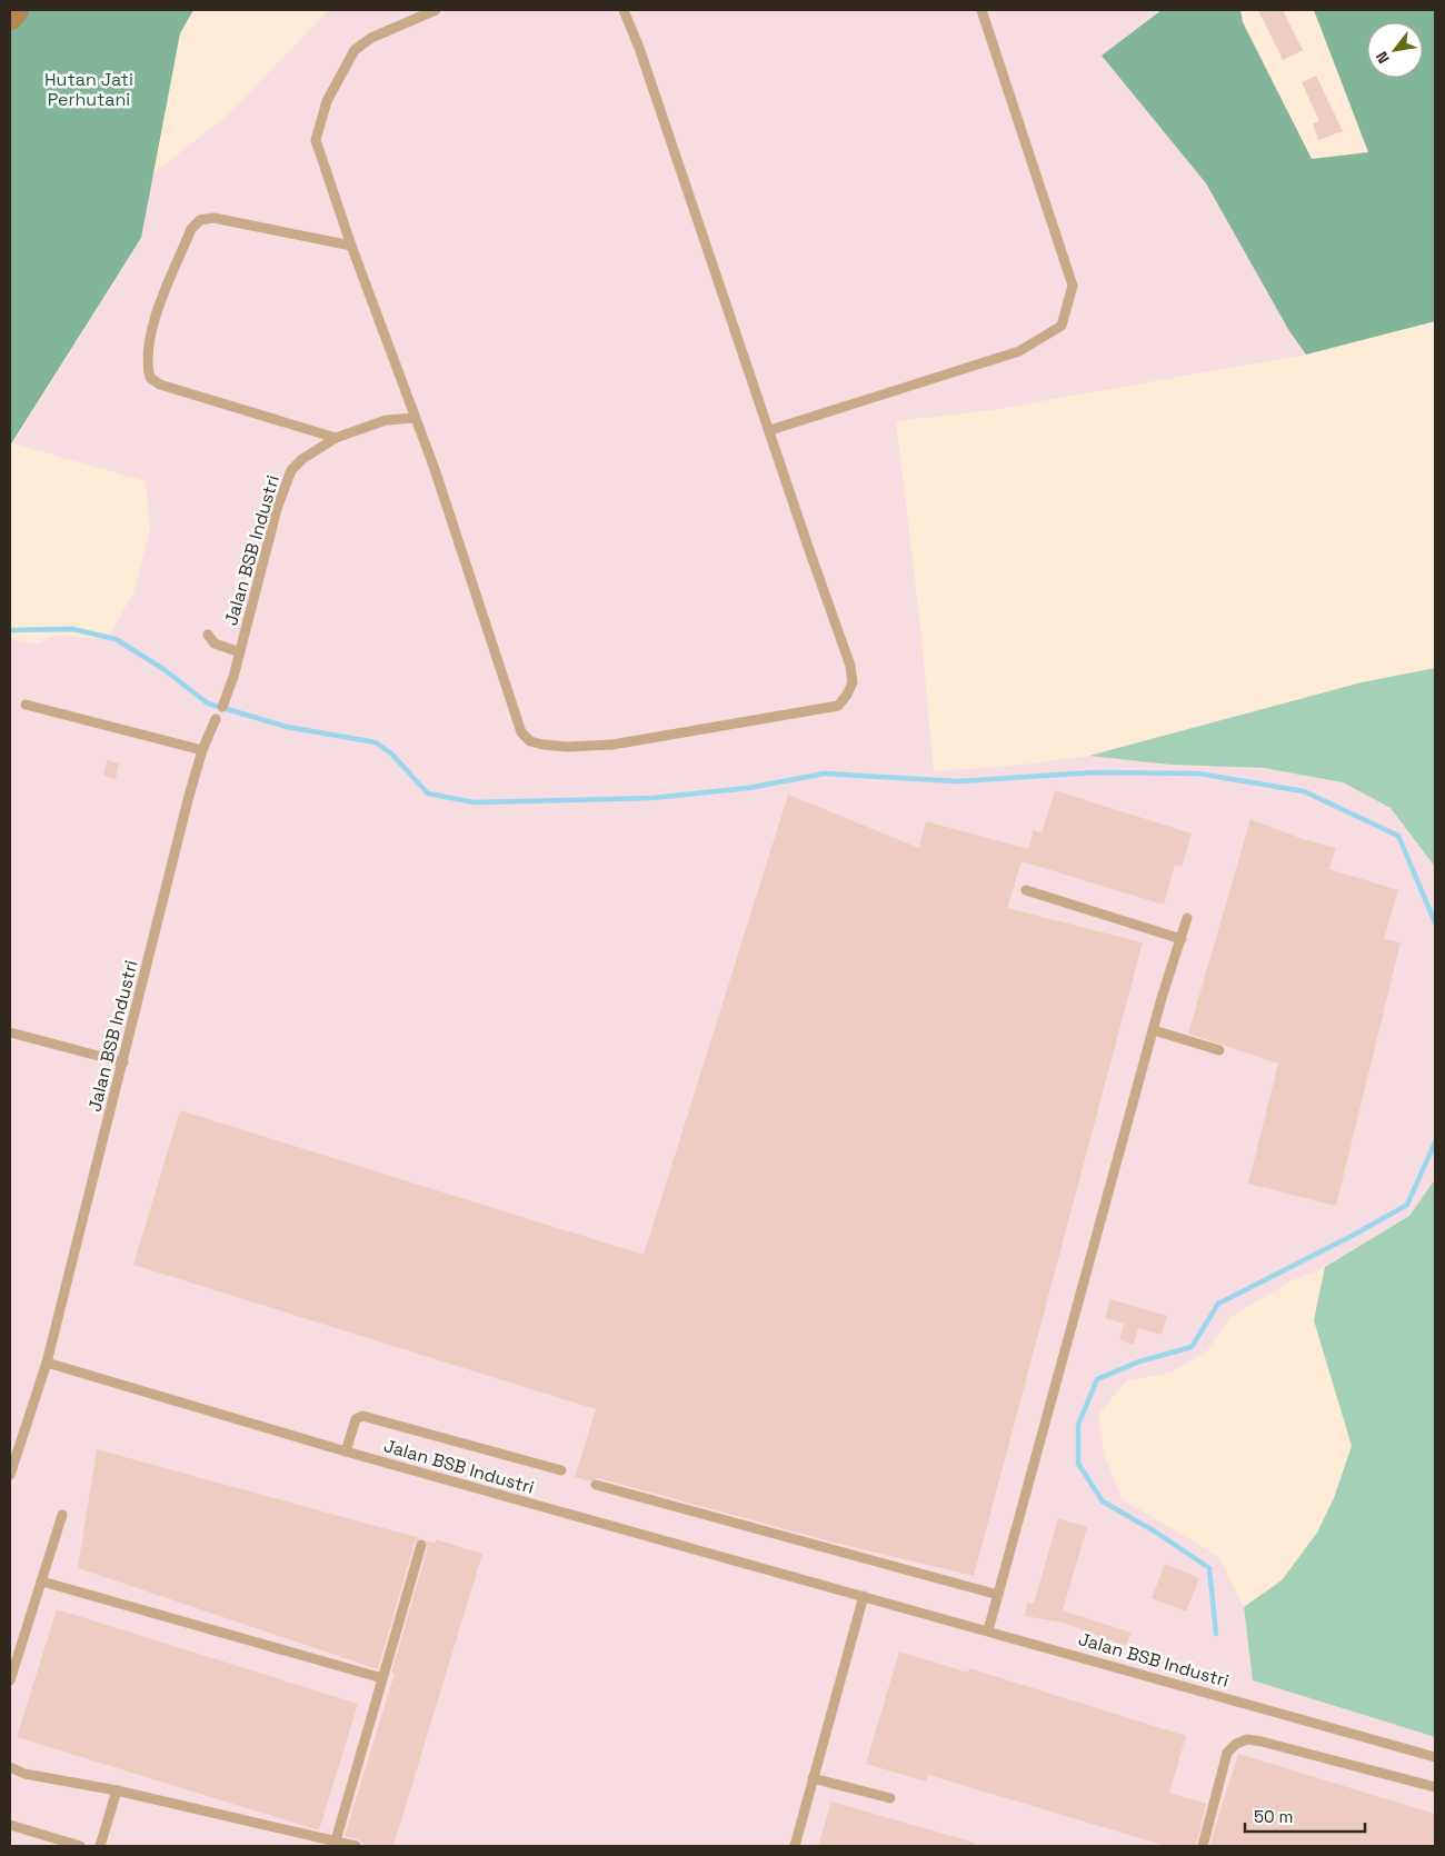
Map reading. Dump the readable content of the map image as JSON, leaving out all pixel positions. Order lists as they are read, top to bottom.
{
  "streets": {
    "lane": ["Jalan BSB Industri"]
  },
  "parks": ["Hutan Jati Perhutani"],
  "scale_bar": "50 m",
  "north": "bottom left"
}
